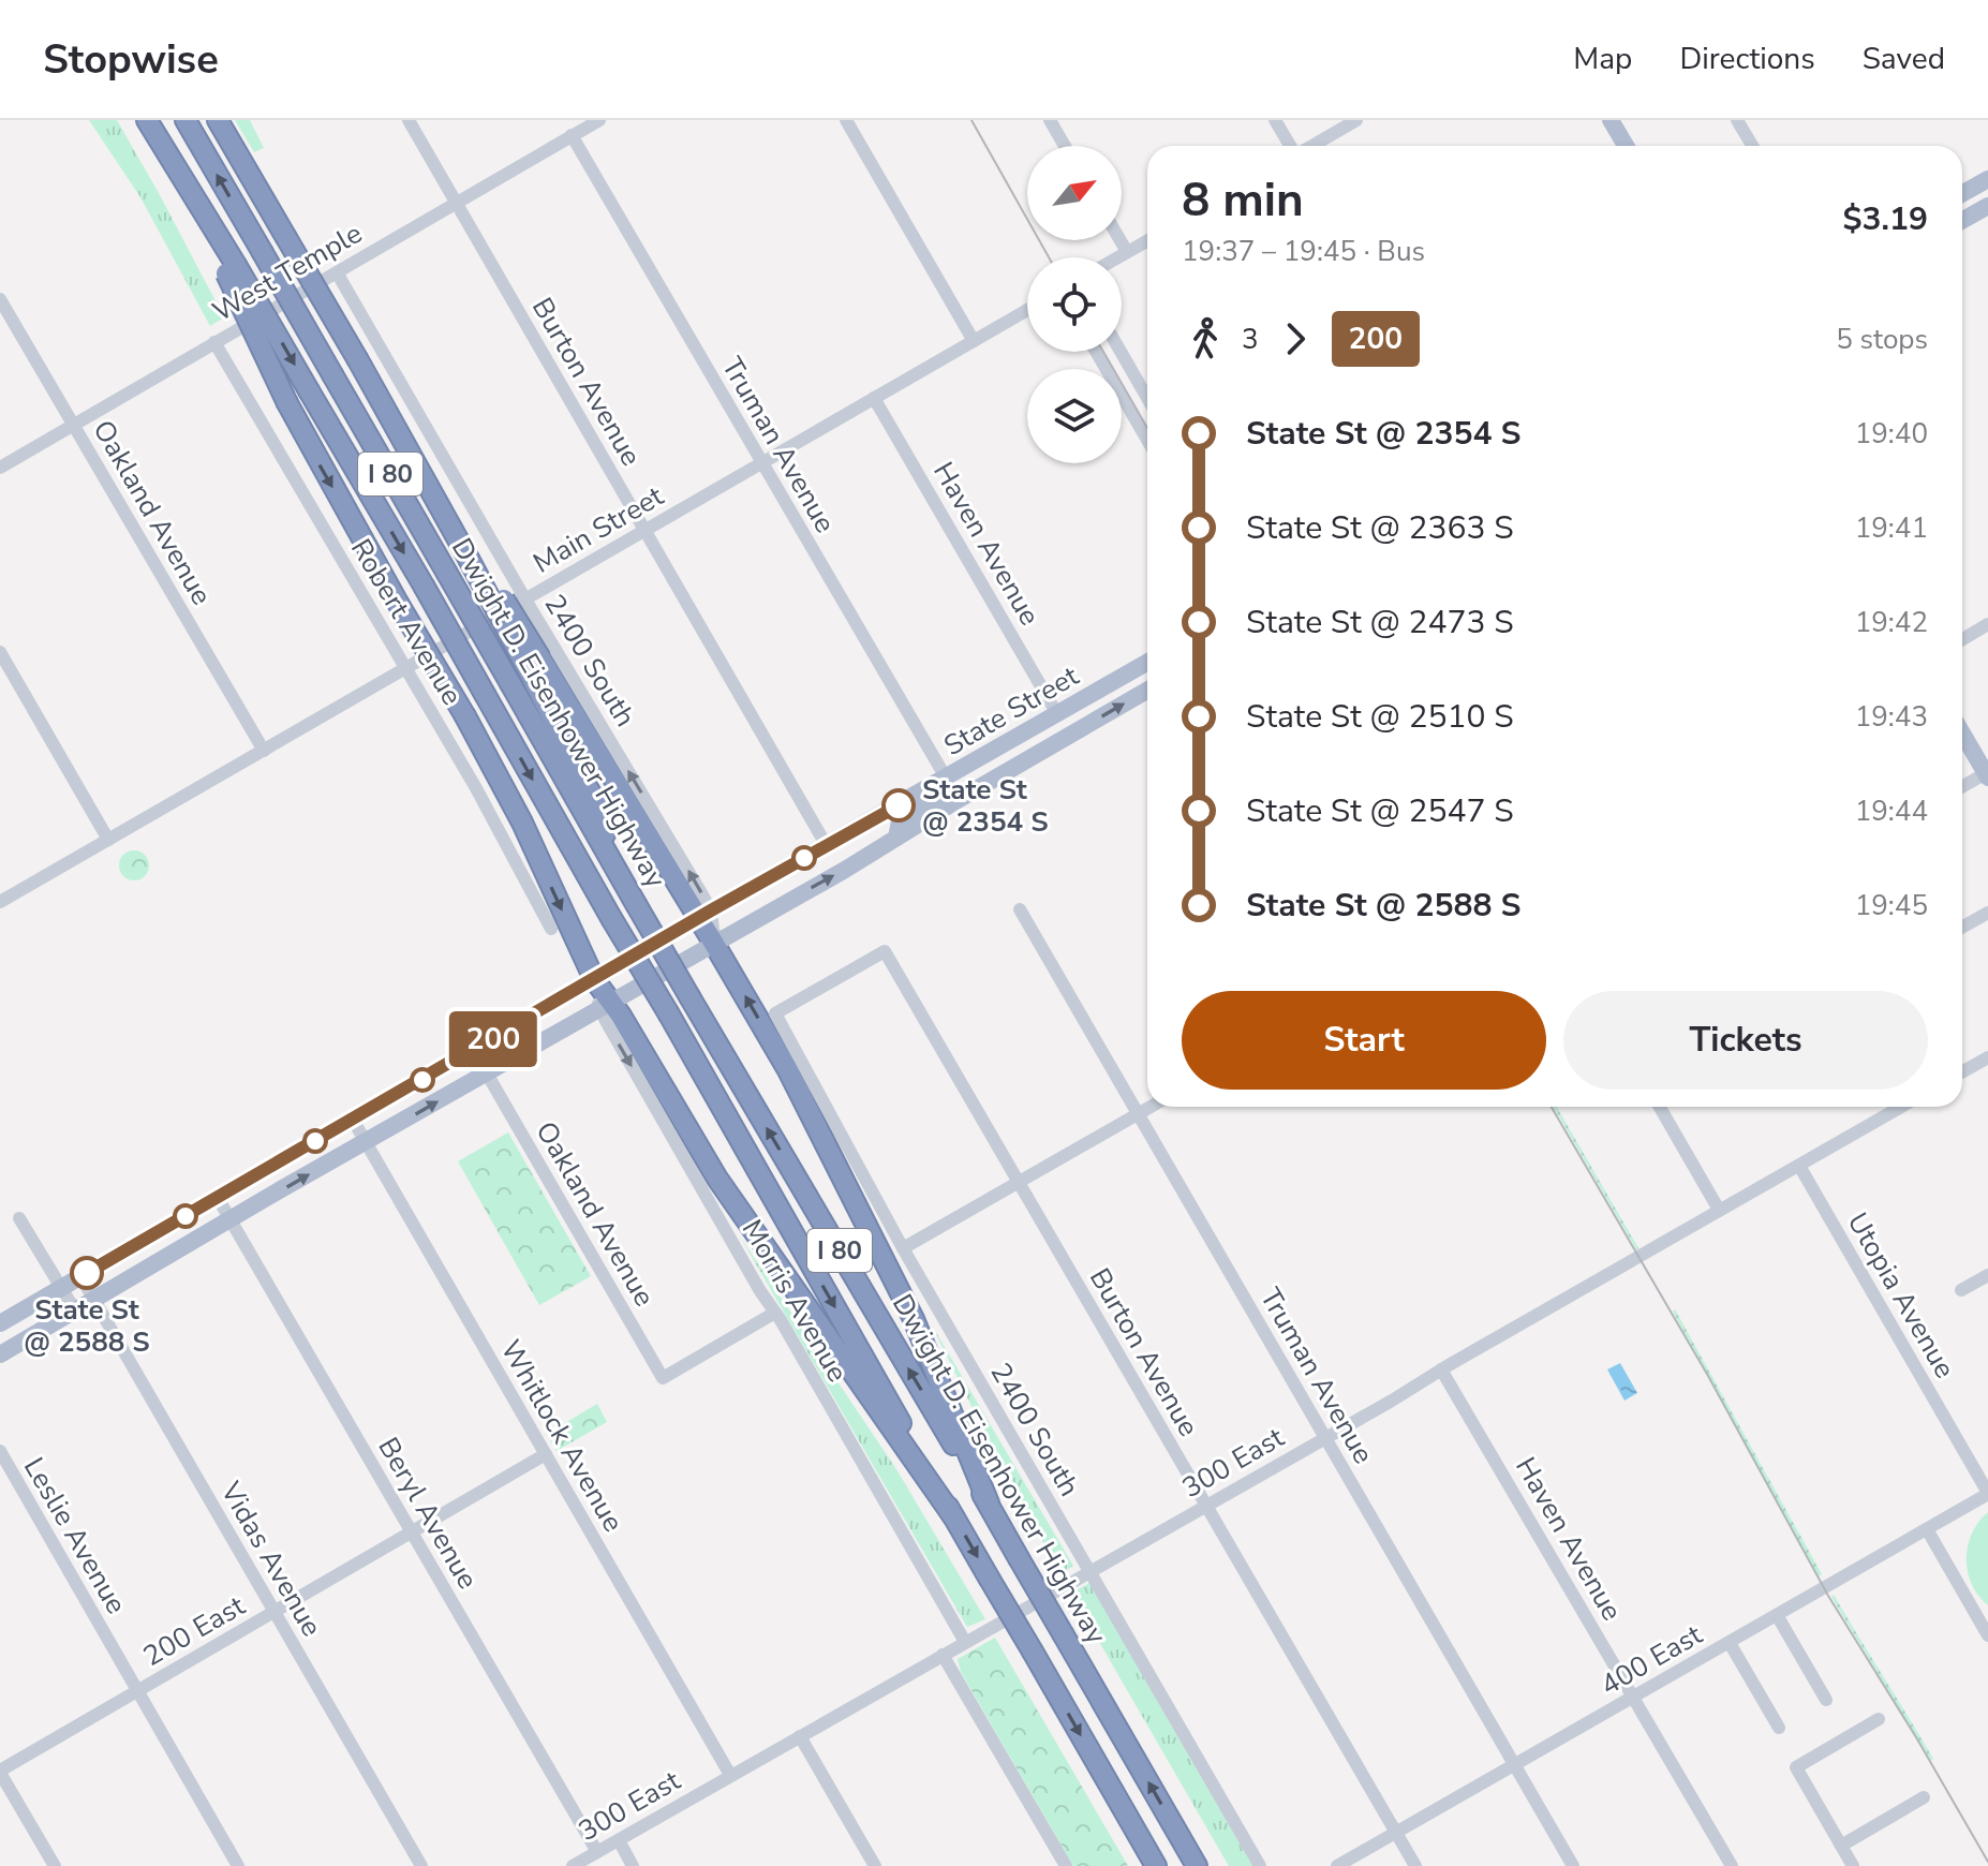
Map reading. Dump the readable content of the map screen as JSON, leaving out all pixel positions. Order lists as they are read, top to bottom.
{
  "streets": {
    "highway": ["I 80", "Dwight D. Eisenhower Highway"],
    "main road": ["State Street"],
    "street": [
      "West Temple",
      "Burton Avenue",
      "Truman Avenue",
      "Oakland Avenue",
      "Main Street",
      "Haven Avenue",
      "Robert Avenue",
      "2400 South",
      "Utopia Avenue",
      "Morris Avenue",
      "Whitlock Avenue",
      "300 East",
      "Beryl Avenue",
      "Leslie Avenue",
      "Vidas Avenue",
      "200 East",
      "400 East"
    ]
  },
  "crossings": [
    ["West Temple", "Burton Avenue"],
    ["West Temple", "Truman Avenue"],
    ["West Temple", "Oakland Avenue"],
    ["West Temple", "Robert Avenue"],
    ["West Temple", "2400 South"],
    ["Burton Avenue", "Main Street"],
    ["Burton Avenue", "2400 South"],
    ["Burton Avenue", "State Street"],
    ["Burton Avenue", "300 East"],
    ["Burton Avenue", "400 East"],
    ["Truman Avenue", "Main Street"],
    ["Truman Avenue", "State Street"],
    ["Truman Avenue", "300 East"],
    ["Truman Avenue", "400 East"],
    ["Oakland Avenue", "Main Street"],
    ["Oakland Avenue", "State Street"],
    ["Oakland Avenue", "Morris Avenue"],
    ["Main Street", "Haven Avenue"],
    ["Main Street", "Robert Avenue"],
    ["Main Street", "2400 South"],
    ["Haven Avenue", "State Street"],
    ["Haven Avenue", "300 East"],
    ["Haven Avenue", "400 East"],
    ["2400 South", "State Street"],
    ["2400 South", "300 East"],
    ["State Street", "Morris Avenue"],
    ["State Street", "Whitlock Avenue"],
    ["State Street", "Beryl Avenue"],
    ["State Street", "Vidas Avenue"],
    ["Utopia Avenue", "300 East"],
    ["Utopia Avenue", "400 East"],
    ["Morris Avenue", "300 East"],
    ["Whitlock Avenue", "300 East"],
    ["Whitlock Avenue", "200 East"],
    ["300 East", "Beryl Avenue"],
    ["Beryl Avenue", "200 East"],
    ["Leslie Avenue", "200 East"],
    ["Vidas Avenue", "200 East"]
  ],
  "one_way": ["Morris Avenue"],
  "places": ["State St @ 2354 S", "State St @ 2588 S"],
  "lines": ["bus line 200"],
  "north": "top right",
  "page": {
    "header": "Stopwise",
    "nav": ["Map", "Directions", "Saved"],
    "on_map": "200",
    "heading": ["8 min", "19:37 – 19:45 · Bus", "$3.19"],
    "legs": ["3", "200", "5 stops"],
    "list": [
      {
        "name": "State St @ 2354 S",
        "value": "19:40"
      },
      {
        "name": "State St @ 2363 S",
        "value": "19:41"
      },
      {
        "name": "State St @ 2473 S",
        "value": "19:42"
      },
      {
        "name": "State St @ 2510 S",
        "value": "19:43"
      },
      {
        "name": "State St @ 2547 S",
        "value": "19:44"
      },
      {
        "name": "State St @ 2588 S",
        "value": "19:45"
      }
    ],
    "buttons": ["Start", "Tickets"]
  }
}
